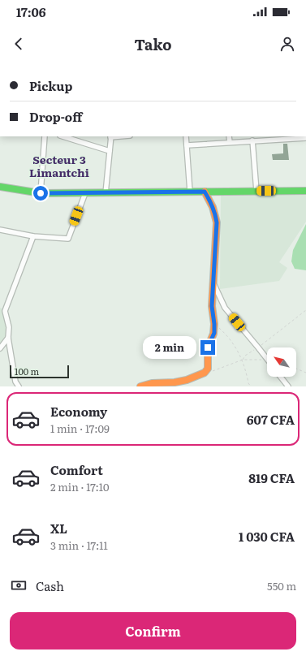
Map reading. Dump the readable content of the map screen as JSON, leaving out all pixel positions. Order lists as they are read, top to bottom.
{
  "districts": ["Secteur 3 Limantchi"],
  "scale_bar": "100 m",
  "north": "top left",
  "page": {
    "status": "17:06",
    "header": "Tako",
    "banner": ["Pickup", "Drop-off"],
    "bubble": "2 min",
    "scale": "100 m",
    "list": [
      {
        "name": "Economy",
        "note": "1 min · 17:09",
        "value": "607 CFA"
      },
      {
        "name": "Comfort",
        "note": "2 min · 17:10",
        "value": "819 CFA"
      },
      {
        "name": "XL",
        "note": "3 min · 17:11",
        "value": "1 030 CFA"
      }
    ],
    "pay": ["Cash", "550 m"],
    "buttons": "Confirm"
  }
}
